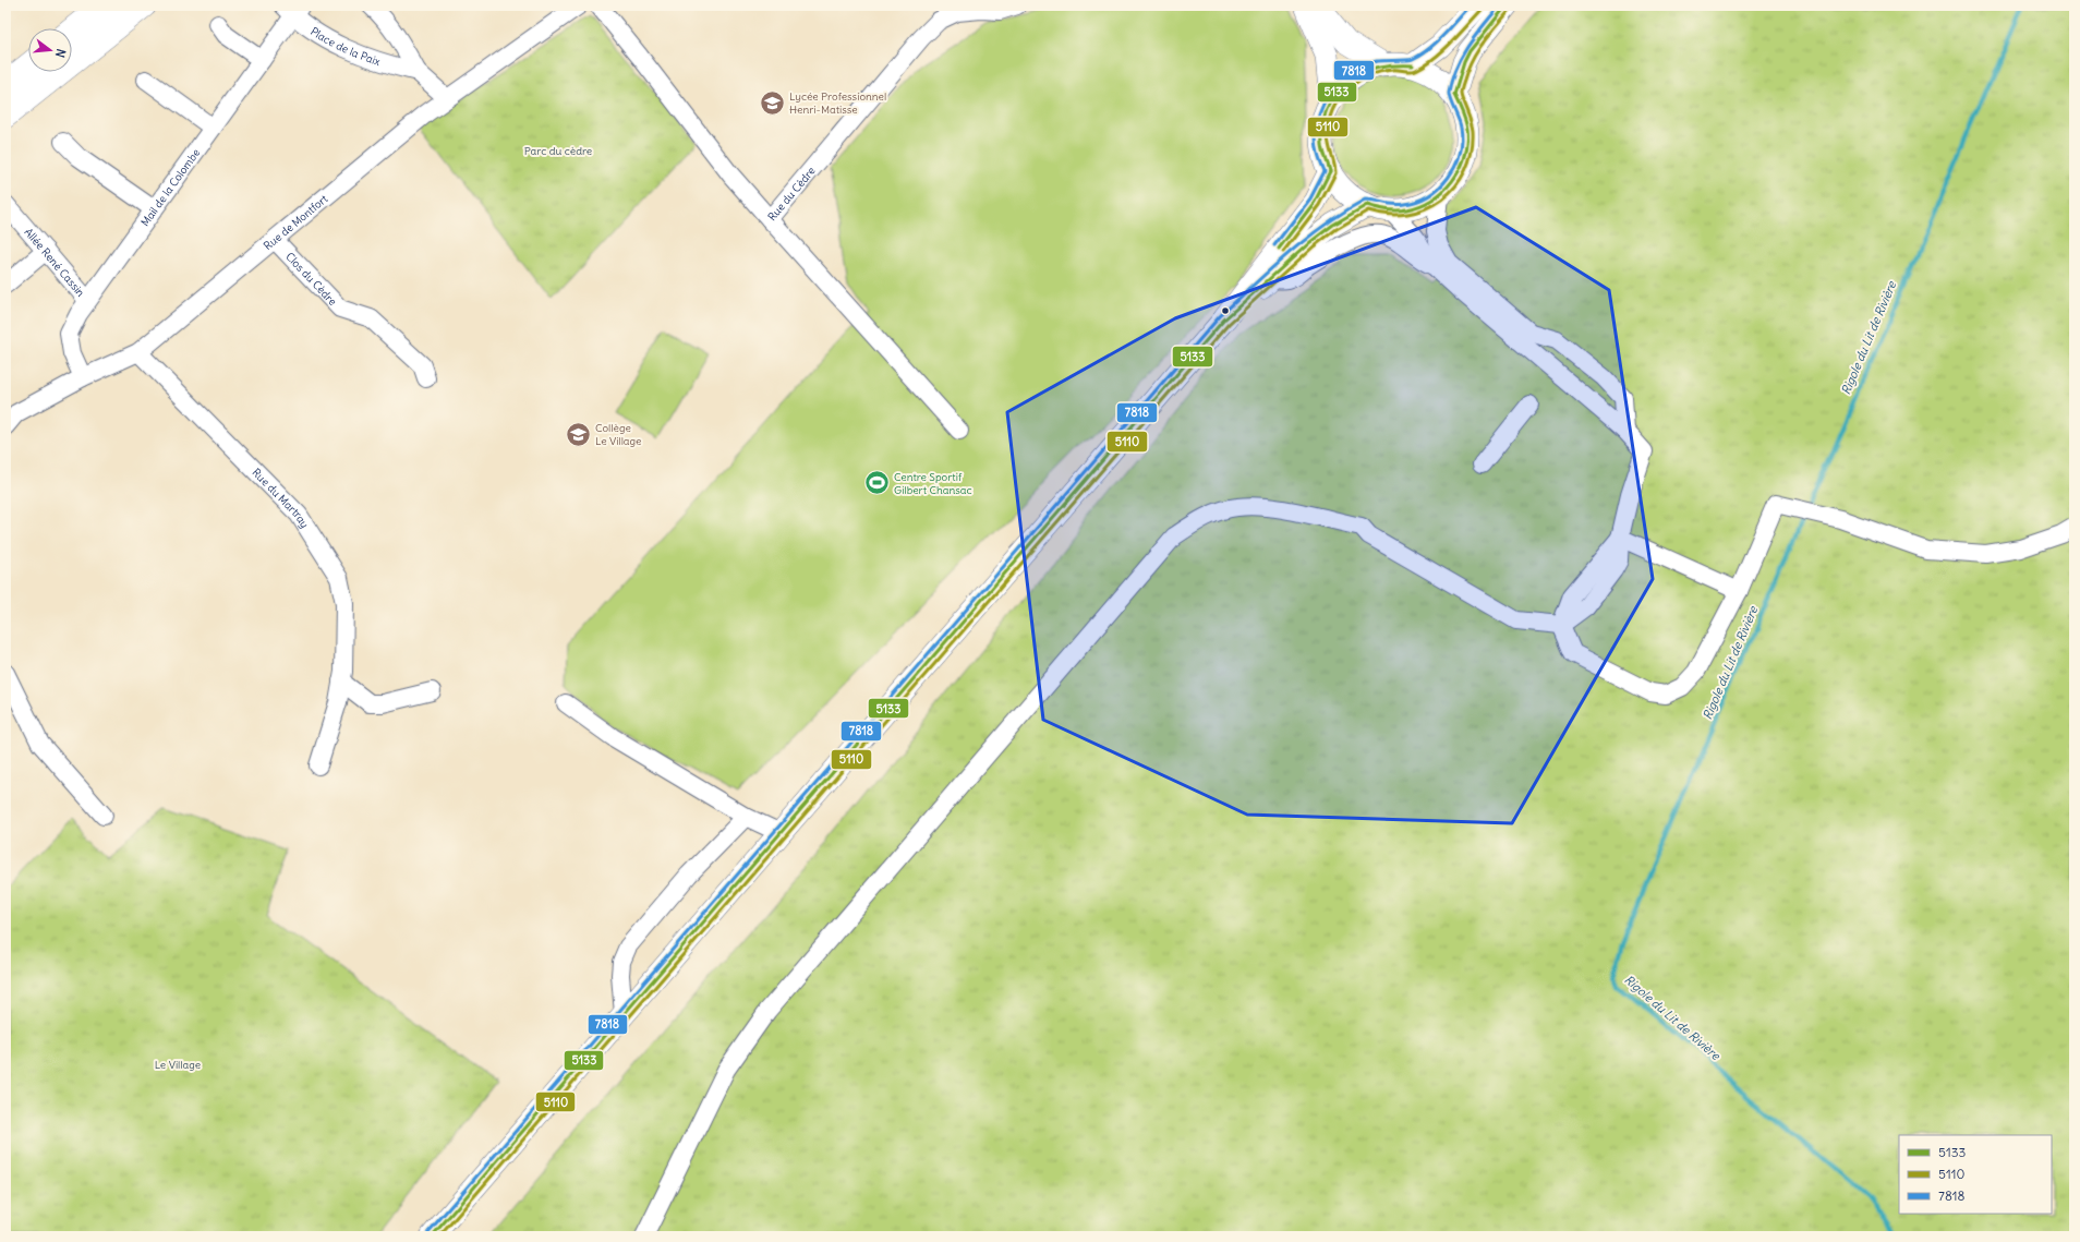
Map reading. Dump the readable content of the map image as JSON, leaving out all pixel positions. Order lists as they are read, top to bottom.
{
  "streets": {
    "street": [
      "Place de la Paix",
      "Mail de la Colombe",
      "Rue du Cèdre",
      "Rue de Montfort",
      "Allée René Cassin",
      "Clos du Cèdre",
      "Rue du Martray"
    ]
  },
  "crossings": [
    ["Place de la Paix", "Mail de la Colombe"],
    ["Place de la Paix", "Rue de Montfort"],
    ["Mail de la Colombe", "Rue de Montfort"],
    ["Mail de la Colombe", "Allée René Cassin"],
    ["Rue de Montfort", "Clos du Cèdre"],
    ["Rue de Montfort", "Rue du Martray"]
  ],
  "water": ["Rigole du Lit de Rivière"],
  "parks": ["Parc du cèdre", "Le Village"],
  "places": {
    "school or university": ["Lycée Professionnel Henri-Matisse", "Collège Le Village"],
    "sports": ["Centre Sportif Gilbert Chansac"]
  },
  "lines": ["transit line 5133", "transit line 7818", "transit line 5110"],
  "legend": ["5133", "5110", "7818"],
  "north": "right"
}
